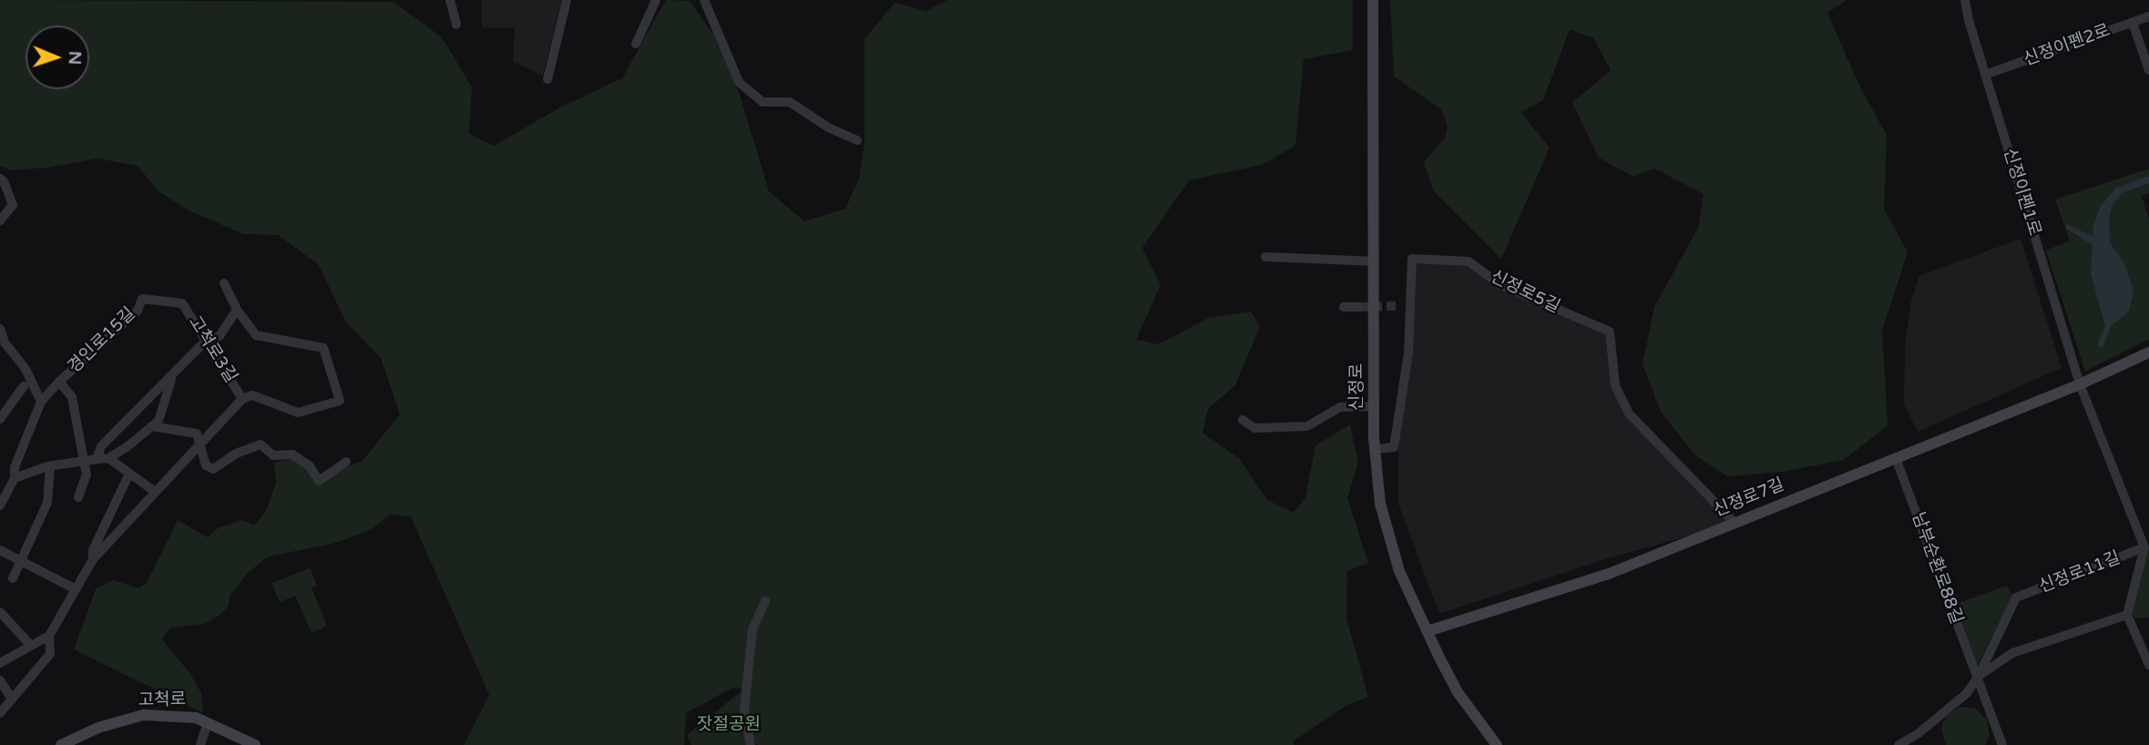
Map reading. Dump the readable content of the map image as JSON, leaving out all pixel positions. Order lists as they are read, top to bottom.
{
  "streets": {
    "main road": ["신정로", "신정로7길", "고척로"],
    "street": [
      "신정이펜2로",
      "신정이펜1로",
      "신정로5길",
      "경인로15길",
      "고척로3길",
      "남부순환로88길",
      "신정로11길"
    ]
  },
  "crossings": [
    ["신정이펜2로", "신정이펜1로"],
    ["신정이펜1로", "신정로7길"],
    ["신정로5길", "신정로"],
    ["신정로5길", "신정로7길"],
    ["경인로15길", "고척로3길"],
    ["신정로", "신정로7길"],
    ["신정로7길", "남부순환로88길"],
    ["남부순환로88길", "신정로11길"]
  ],
  "parks": ["잣절공원"],
  "north": "right"
}
